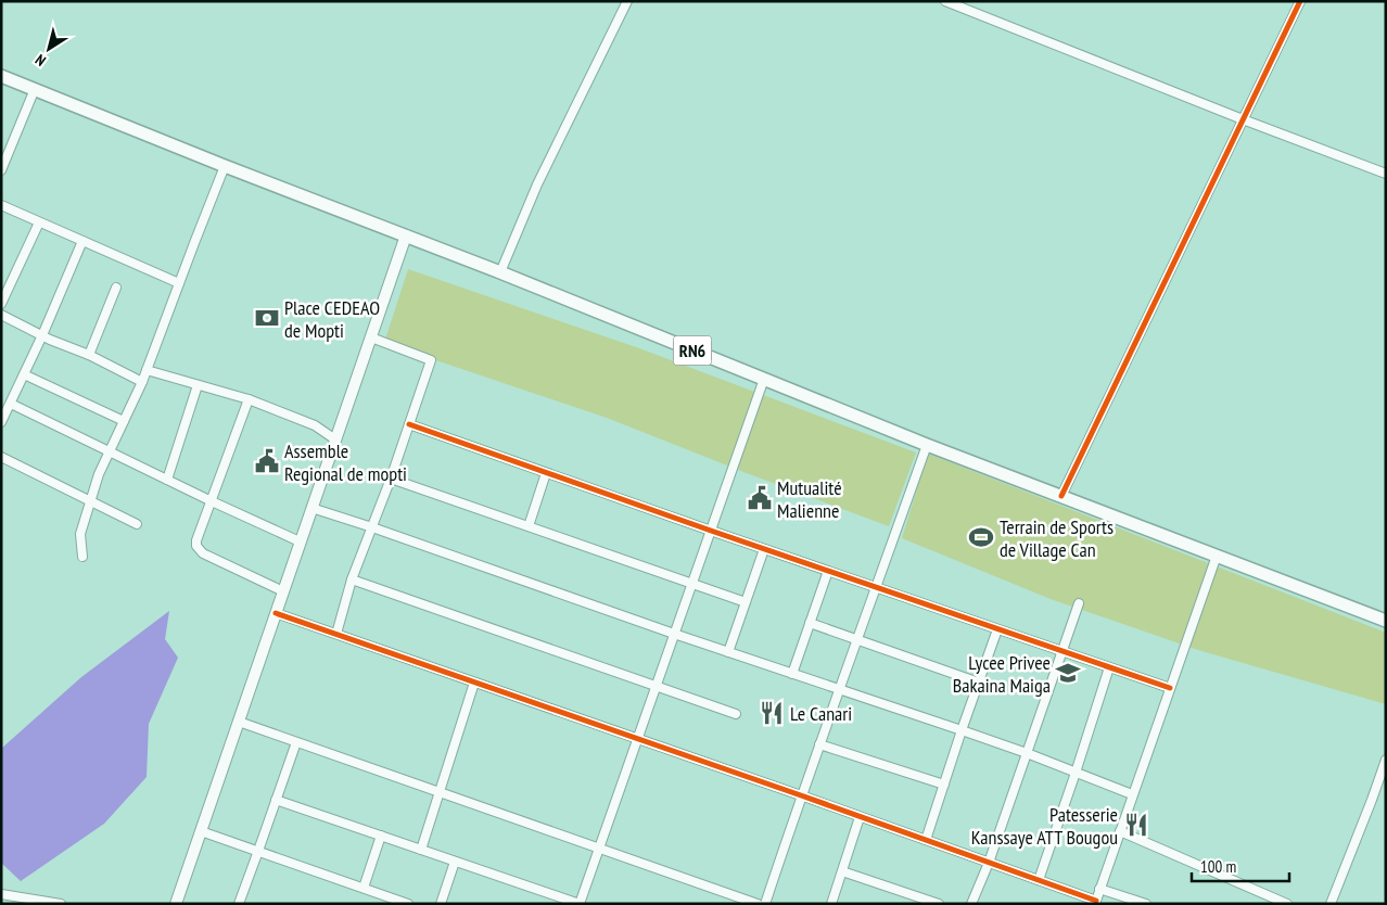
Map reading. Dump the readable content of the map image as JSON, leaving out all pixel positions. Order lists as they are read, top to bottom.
{
  "streets": {
    "main road": ["RN6"]
  },
  "places": {
    "bank": ["Place CEDEAO de Mopti"],
    "public building": ["Assemble Regional de mopti", "Mutualité Malienne"],
    "sports": ["Terrain de Sports de Village Can"],
    "school or university": ["Lycee Privee Bakaina Maiga"],
    "restaurant": ["Le Canari", "Patesserie Kanssaye ATT Bougou"]
  },
  "scale_bar": "100 m",
  "north": "bottom left"
}
